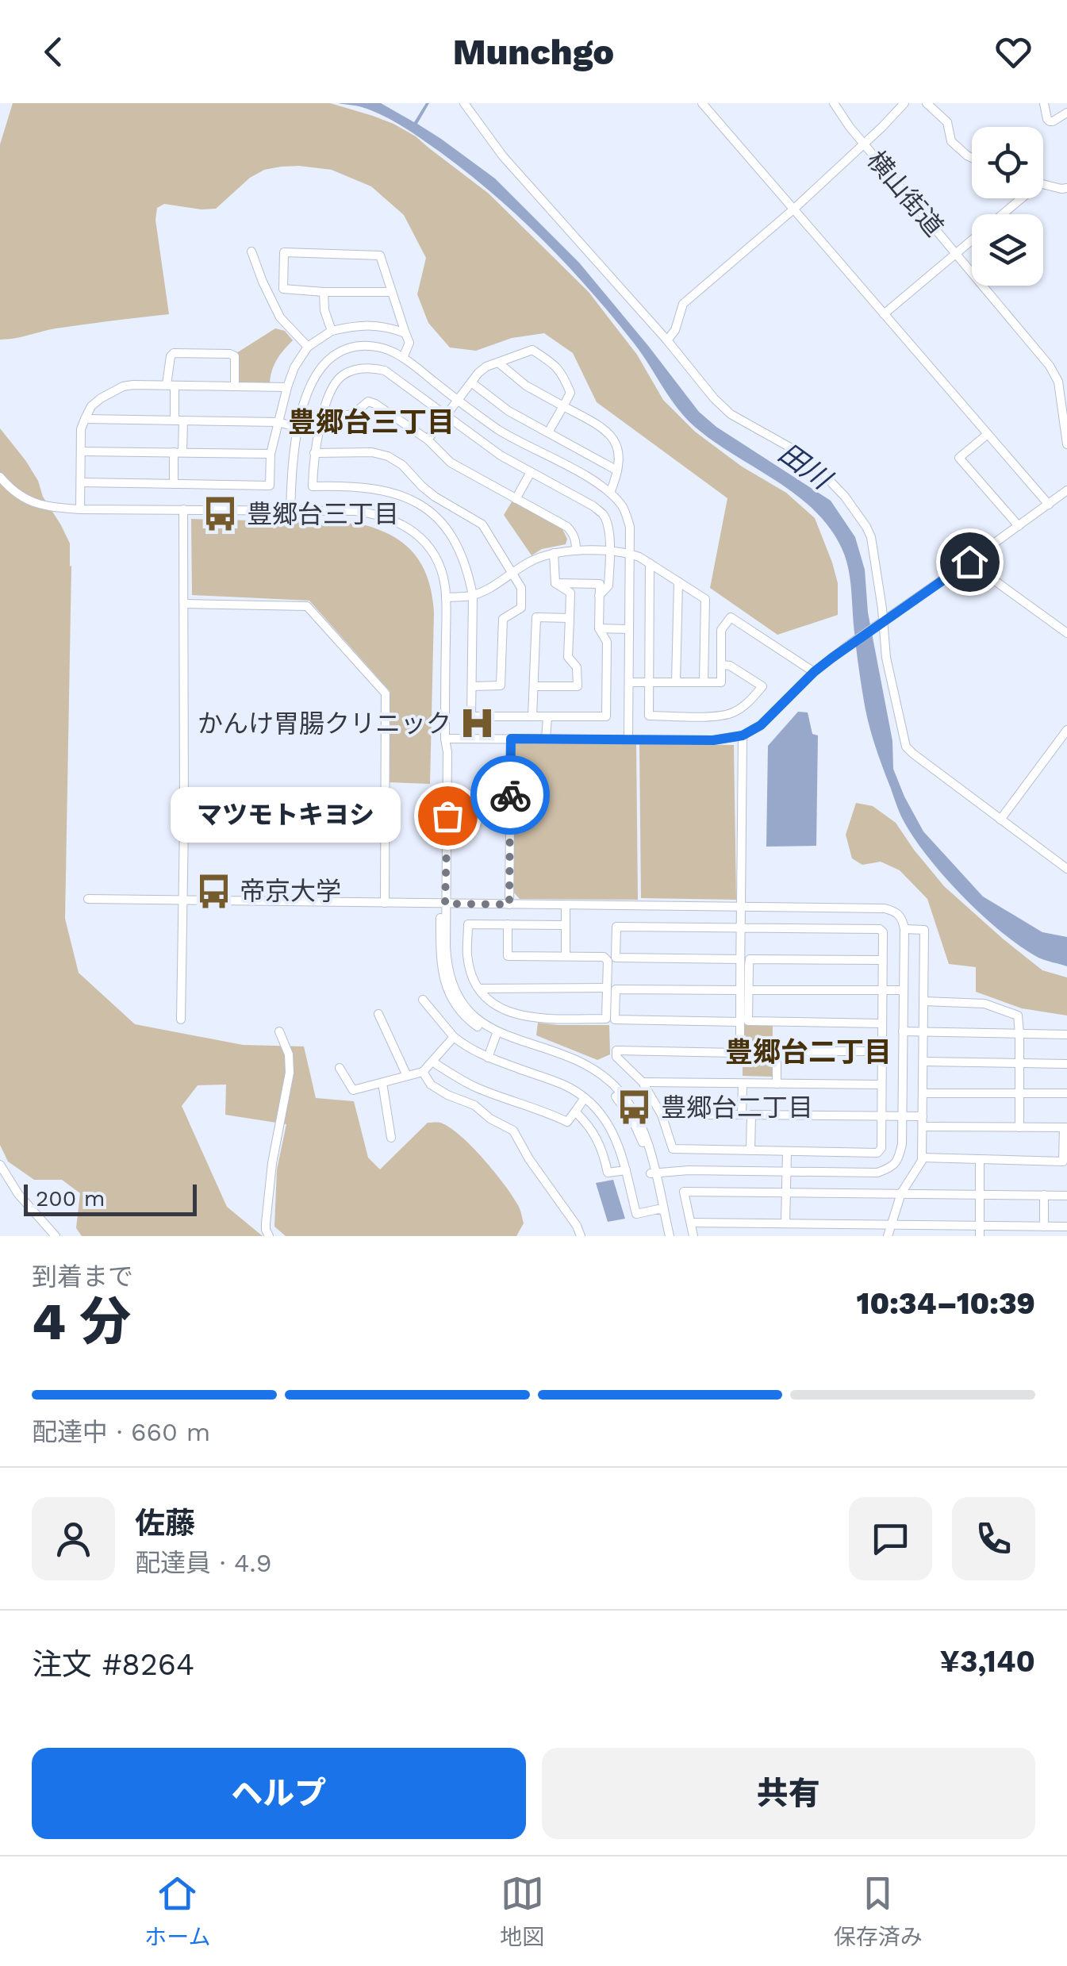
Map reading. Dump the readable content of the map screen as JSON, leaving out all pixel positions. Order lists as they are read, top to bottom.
{
  "streets": {
    "street": ["横山街道"]
  },
  "districts": ["豊郷台三丁目", "豊郷台二丁目"],
  "water": ["田川"],
  "places": {
    "bus stop": ["豊郷台三丁目", "帝京大学", "豊郷台二丁目"],
    "hospital": ["かんけ胃腸クリニック"],
    "other": ["マツモトキヨシ"]
  },
  "scale_bar": "200 m",
  "page": {
    "header": "Munchgo",
    "bubble": "マツモトキヨシ",
    "scale": "200 m",
    "heading": ["4 分", "到着まで", "10:34–10:39"],
    "panel": [
      "佐藤",
      "配達員 · 4.9",
      "注文 #8264",
      "¥3,140"
    ],
    "bar": "配達中 · 660 m",
    "buttons": ["ヘルプ", "共有"],
    "tabs": ["ホーム", "地図", "保存済み"]
  }
}
